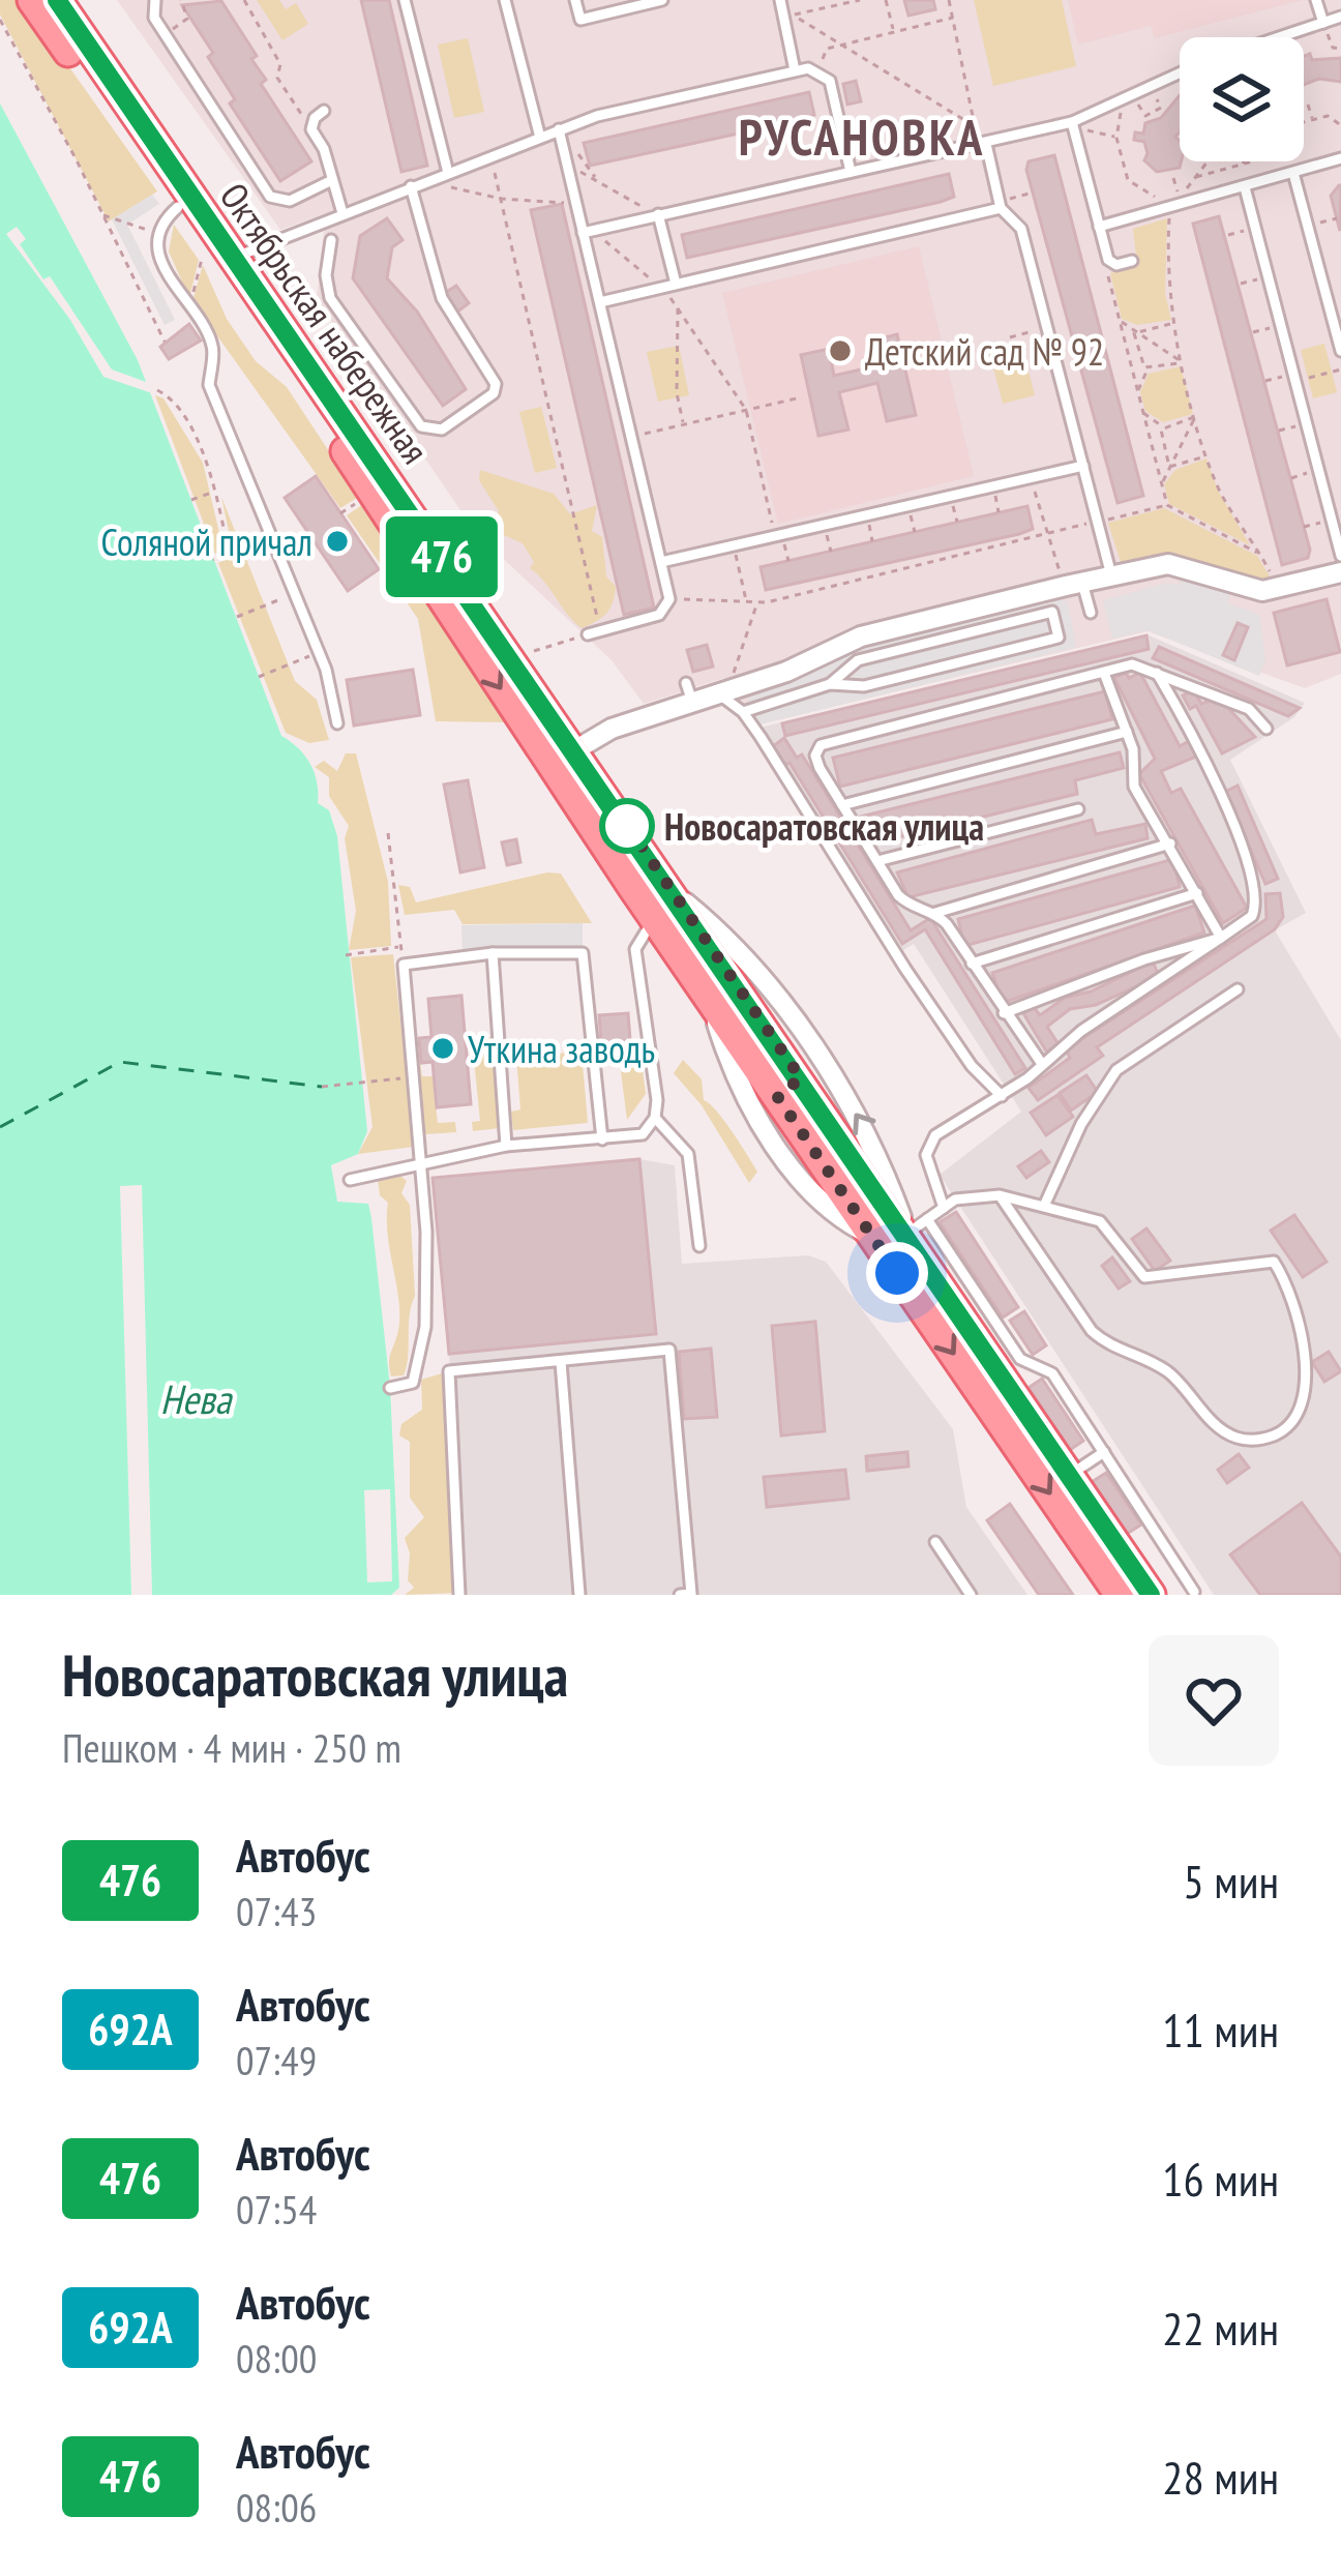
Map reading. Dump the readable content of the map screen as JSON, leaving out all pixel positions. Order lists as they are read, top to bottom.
{
  "streets": {
    "main road": ["Октябрьская набережная"]
  },
  "districts": ["РУСАНОВКА"],
  "water": ["Нева"],
  "places": [
    "Детский сад № 92",
    "Соляной причал",
    "Новосаратовская улица",
    "Уткина заводь"
  ],
  "lines": ["bus line 476"],
  "page": {
    "on_map": "476",
    "heading": ["Новосаратовская улица", "Пешком · 4 мин · 250 m"],
    "list": [
      {
        "mark": "476",
        "name": "Автобус",
        "note": "07:43",
        "value": "5 мин"
      },
      {
        "mark": "692А",
        "name": "Автобус",
        "note": "07:49",
        "value": "11 мин"
      },
      {
        "mark": "476",
        "name": "Автобус",
        "note": "07:54",
        "value": "16 мин"
      },
      {
        "mark": "692А",
        "name": "Автобус",
        "note": "08:00",
        "value": "22 мин"
      },
      {
        "mark": "476",
        "name": "Автобус",
        "note": "08:06",
        "value": "28 мин"
      }
    ]
  }
}
